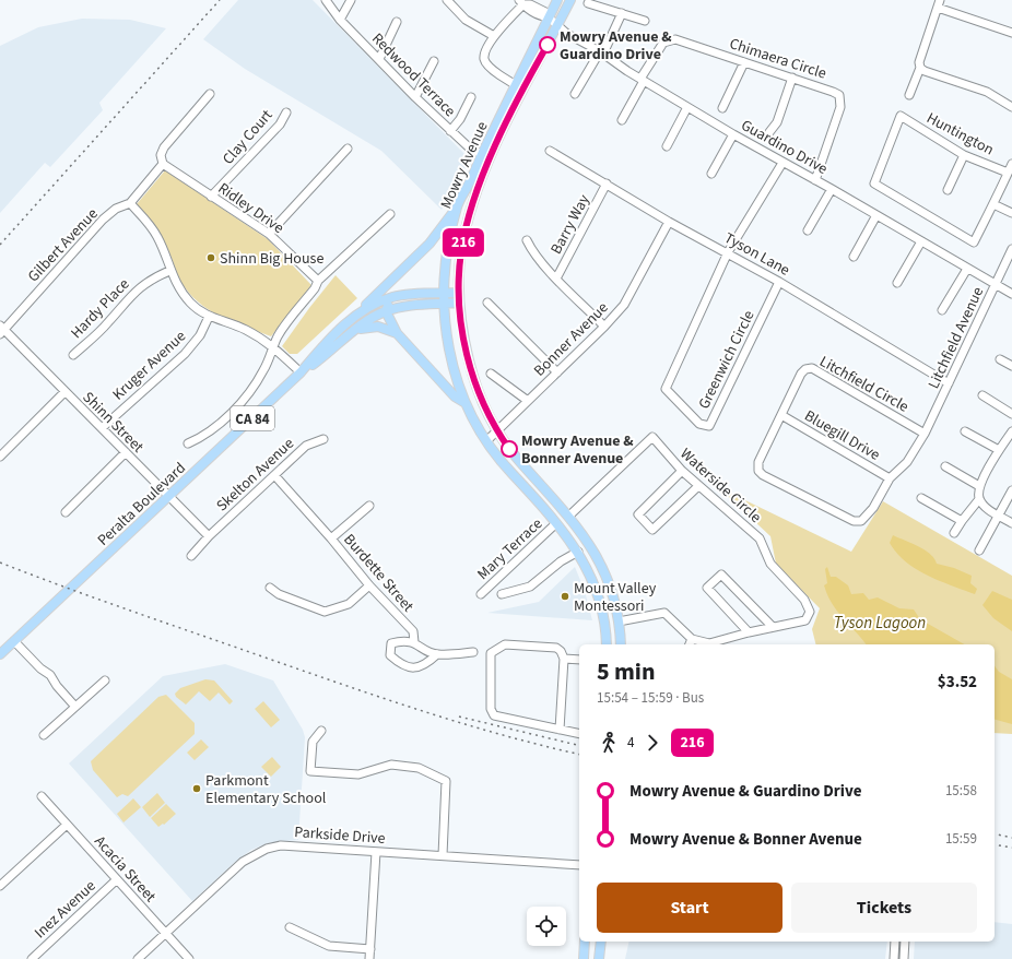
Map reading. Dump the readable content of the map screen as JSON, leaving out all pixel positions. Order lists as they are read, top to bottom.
{
  "streets": {
    "main road": ["Mowry Avenue", "CA 84", "Peralta Boulevard"],
    "street": [
      "Chimaera Circle",
      "Redwood Terrace",
      "Huntington",
      "Clay Court",
      "Guardino Drive",
      "Ridley Drive",
      "Barry Way",
      "Gilbert Avenue",
      "Tyson Lane",
      "Hardy Place",
      "Litchfield Avenue",
      "Bonner Avenue",
      "Greenwich Circle",
      "Kruger Avenue",
      "Litchfield Circle",
      "Shinn Street",
      "Bluegill Drive",
      "Skelton Avenue",
      "Waterside Circle",
      "Mary Terrace",
      "Burdette Street",
      "Parkside Drive",
      "Acacia Street",
      "Inez Avenue"
    ]
  },
  "crossings": [
    ["Chimaera Circle", "Guardino Drive"],
    ["Redwood Terrace", "Mowry Avenue"],
    ["Clay Court", "Ridley Drive"],
    ["Guardino Drive", "Mowry Avenue"],
    ["Guardino Drive", "Litchfield Avenue"],
    ["Mowry Avenue", "Bonner Avenue"],
    ["Mowry Avenue", "Waterside Circle"],
    ["Mowry Avenue", "Peralta Boulevard"],
    ["Mowry Avenue", "Mary Terrace"],
    ["Ridley Drive", "Gilbert Avenue"],
    ["Ridley Drive", "Peralta Boulevard"],
    ["Barry Way", "Tyson Lane"],
    ["Gilbert Avenue", "Shinn Street"],
    ["Tyson Lane", "Litchfield Avenue"],
    ["Tyson Lane", "Bonner Avenue"],
    ["Tyson Lane", "Greenwich Circle"],
    ["Litchfield Avenue", "Litchfield Circle"],
    ["Litchfield Avenue", "Bluegill Drive"],
    ["Kruger Avenue", "Shinn Street"],
    ["Litchfield Circle", "Bluegill Drive"],
    ["Shinn Street", "Skelton Avenue"],
    ["Shinn Street", "Peralta Boulevard"],
    ["Skelton Avenue", "Burdette Street"],
    ["Parkside Drive", "Acacia Street"],
    ["Acacia Street", "Inez Avenue"]
  ],
  "water": ["Tyson Lagoon"],
  "places": [
    "Mowry Avenue & Guardino Drive",
    "Shinn Big House",
    "Mowry Avenue & Bonner Avenue",
    "Mount Valley Montessori",
    "Parkmont Elementary School"
  ],
  "lines": ["bus line 216"],
  "page": {
    "on_map": "216",
    "heading": ["5 min", "15:54 – 15:59 · Bus", "$3.52"],
    "legs": ["4", "216"],
    "list": [
      {
        "name": "Mowry Avenue & Guardino Drive",
        "value": "15:58"
      },
      {
        "name": "Mowry Avenue & Bonner Avenue",
        "value": "15:59"
      }
    ],
    "buttons": ["Start", "Tickets"]
  }
}
